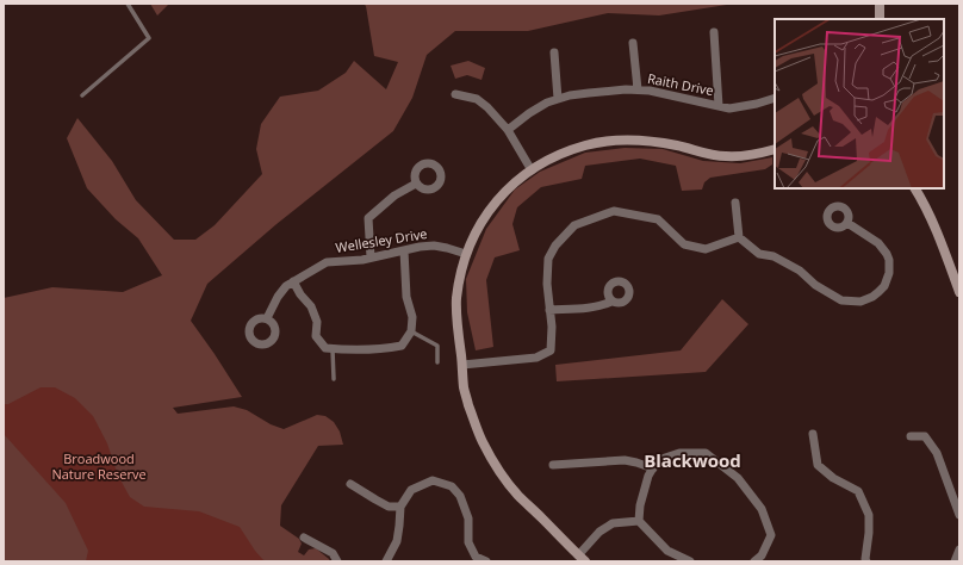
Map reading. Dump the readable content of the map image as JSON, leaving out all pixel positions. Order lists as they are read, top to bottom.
{
  "streets": {
    "street": ["Raith Drive", "Wellesley Drive"]
  },
  "districts": ["Blackwood"],
  "parks": ["Broadwood Nature Reserve"]
}
